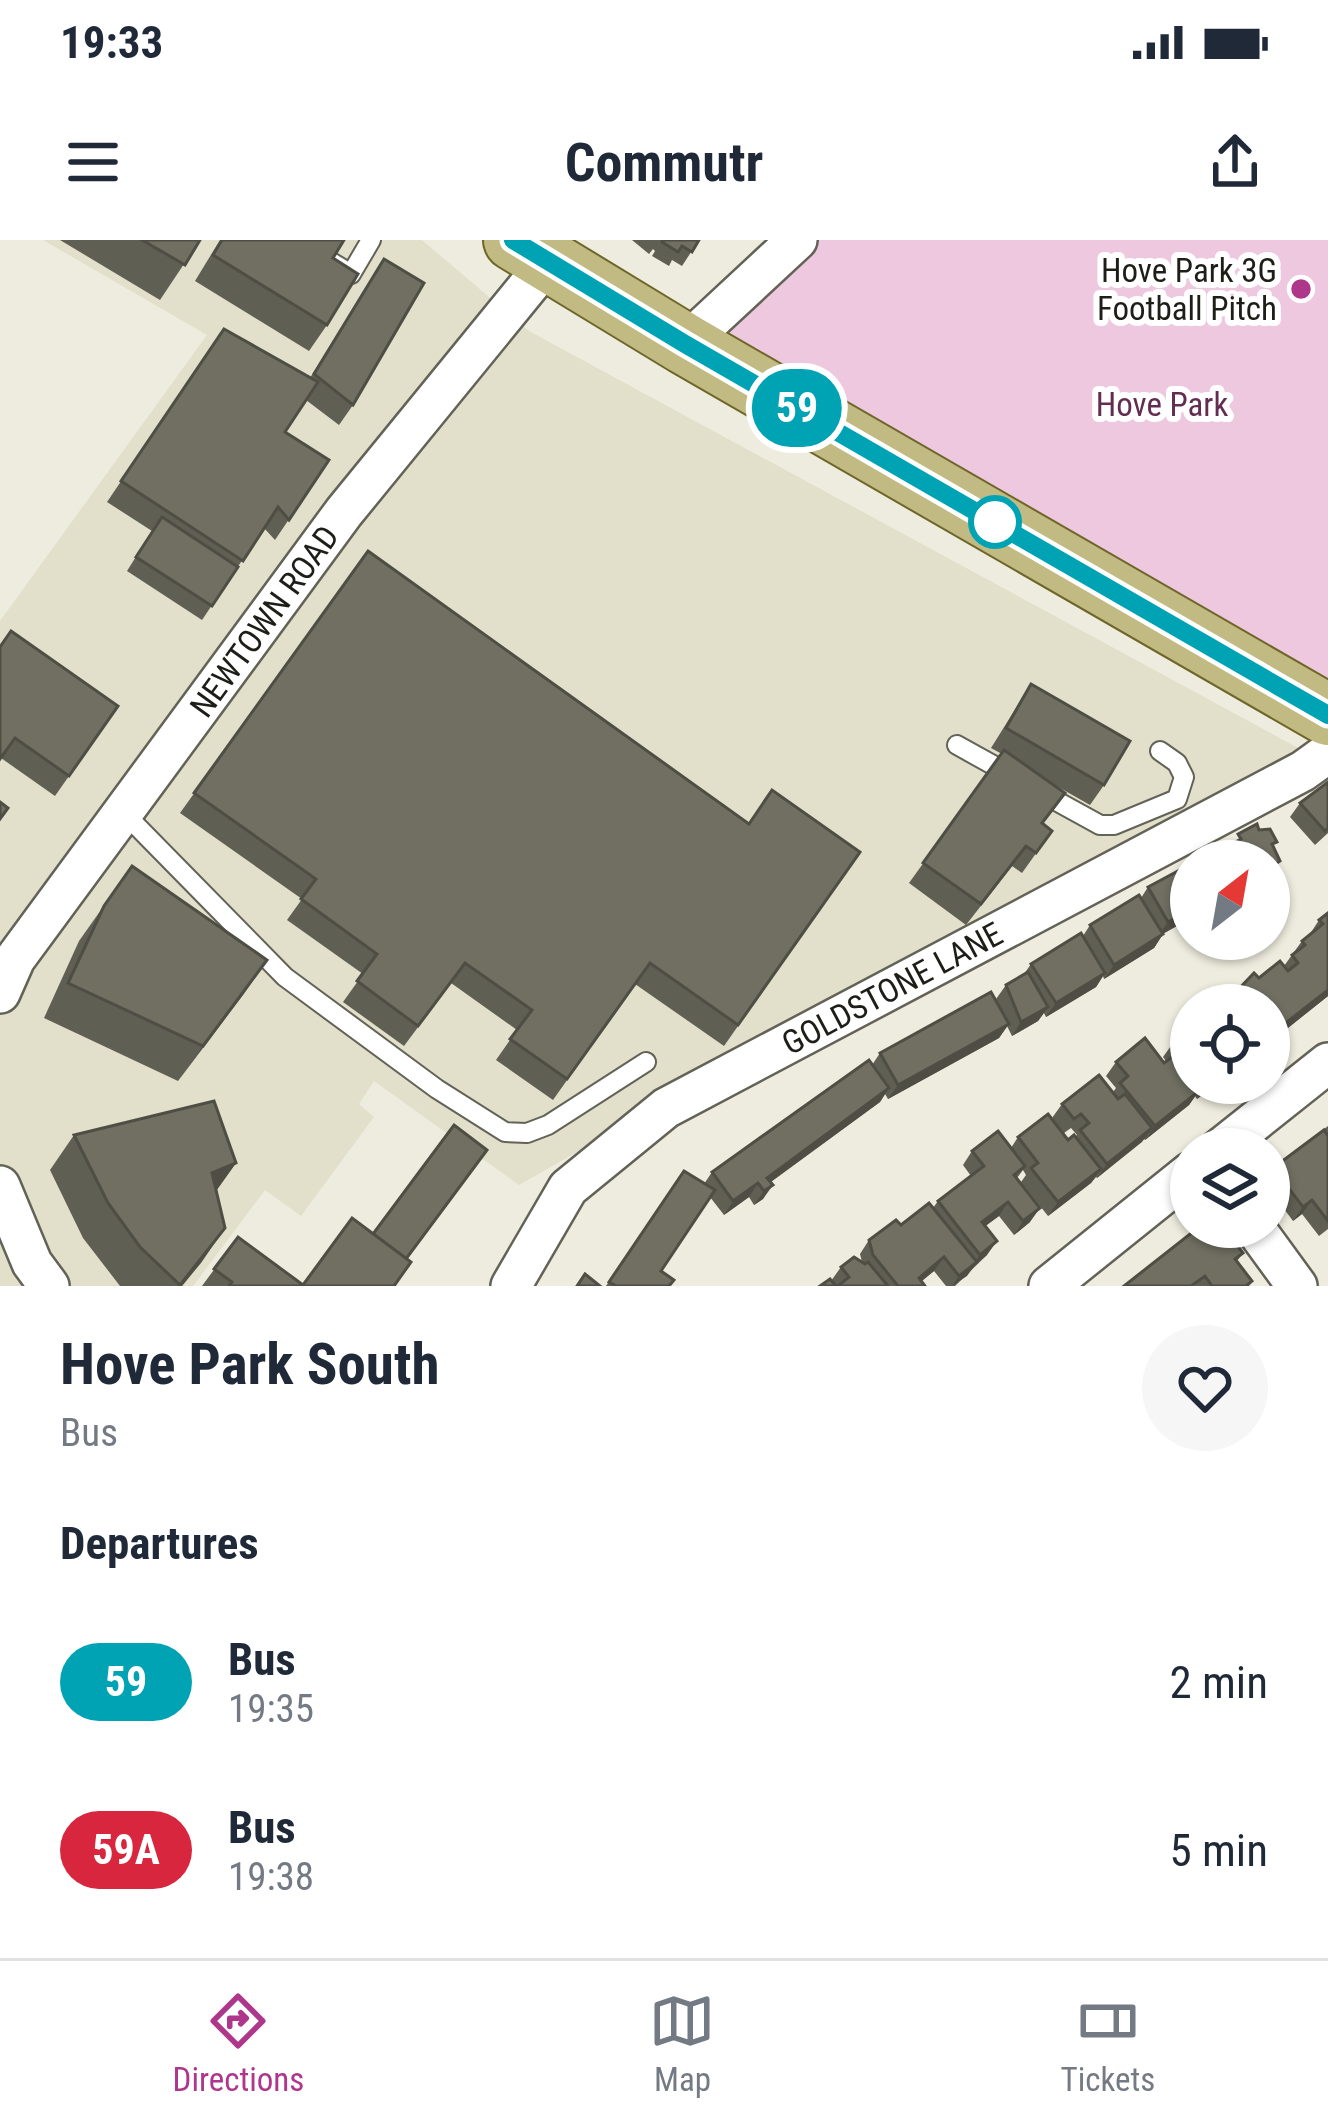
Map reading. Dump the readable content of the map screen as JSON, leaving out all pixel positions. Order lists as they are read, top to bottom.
{
  "streets": {
    "street": ["NEWTOWN ROAD", "GOLDSTONE LANE"]
  },
  "parks": ["Hove Park"],
  "places": ["Hove Park 3G Football Pitch"],
  "lines": ["bus line 59"],
  "north": "top right",
  "page": {
    "status": "19:33",
    "header": "Commutr",
    "on_map": "59",
    "heading": [
      ["Hove Park South", "Bus"],
      "Departures"
    ],
    "list": [
      {
        "mark": "59",
        "name": "Bus",
        "note": "19:35",
        "value": "2 min"
      },
      {
        "mark": "59A",
        "name": "Bus",
        "note": "19:38",
        "value": "5 min"
      }
    ],
    "tabs": ["Directions", "Map", "Tickets"]
  }
}
